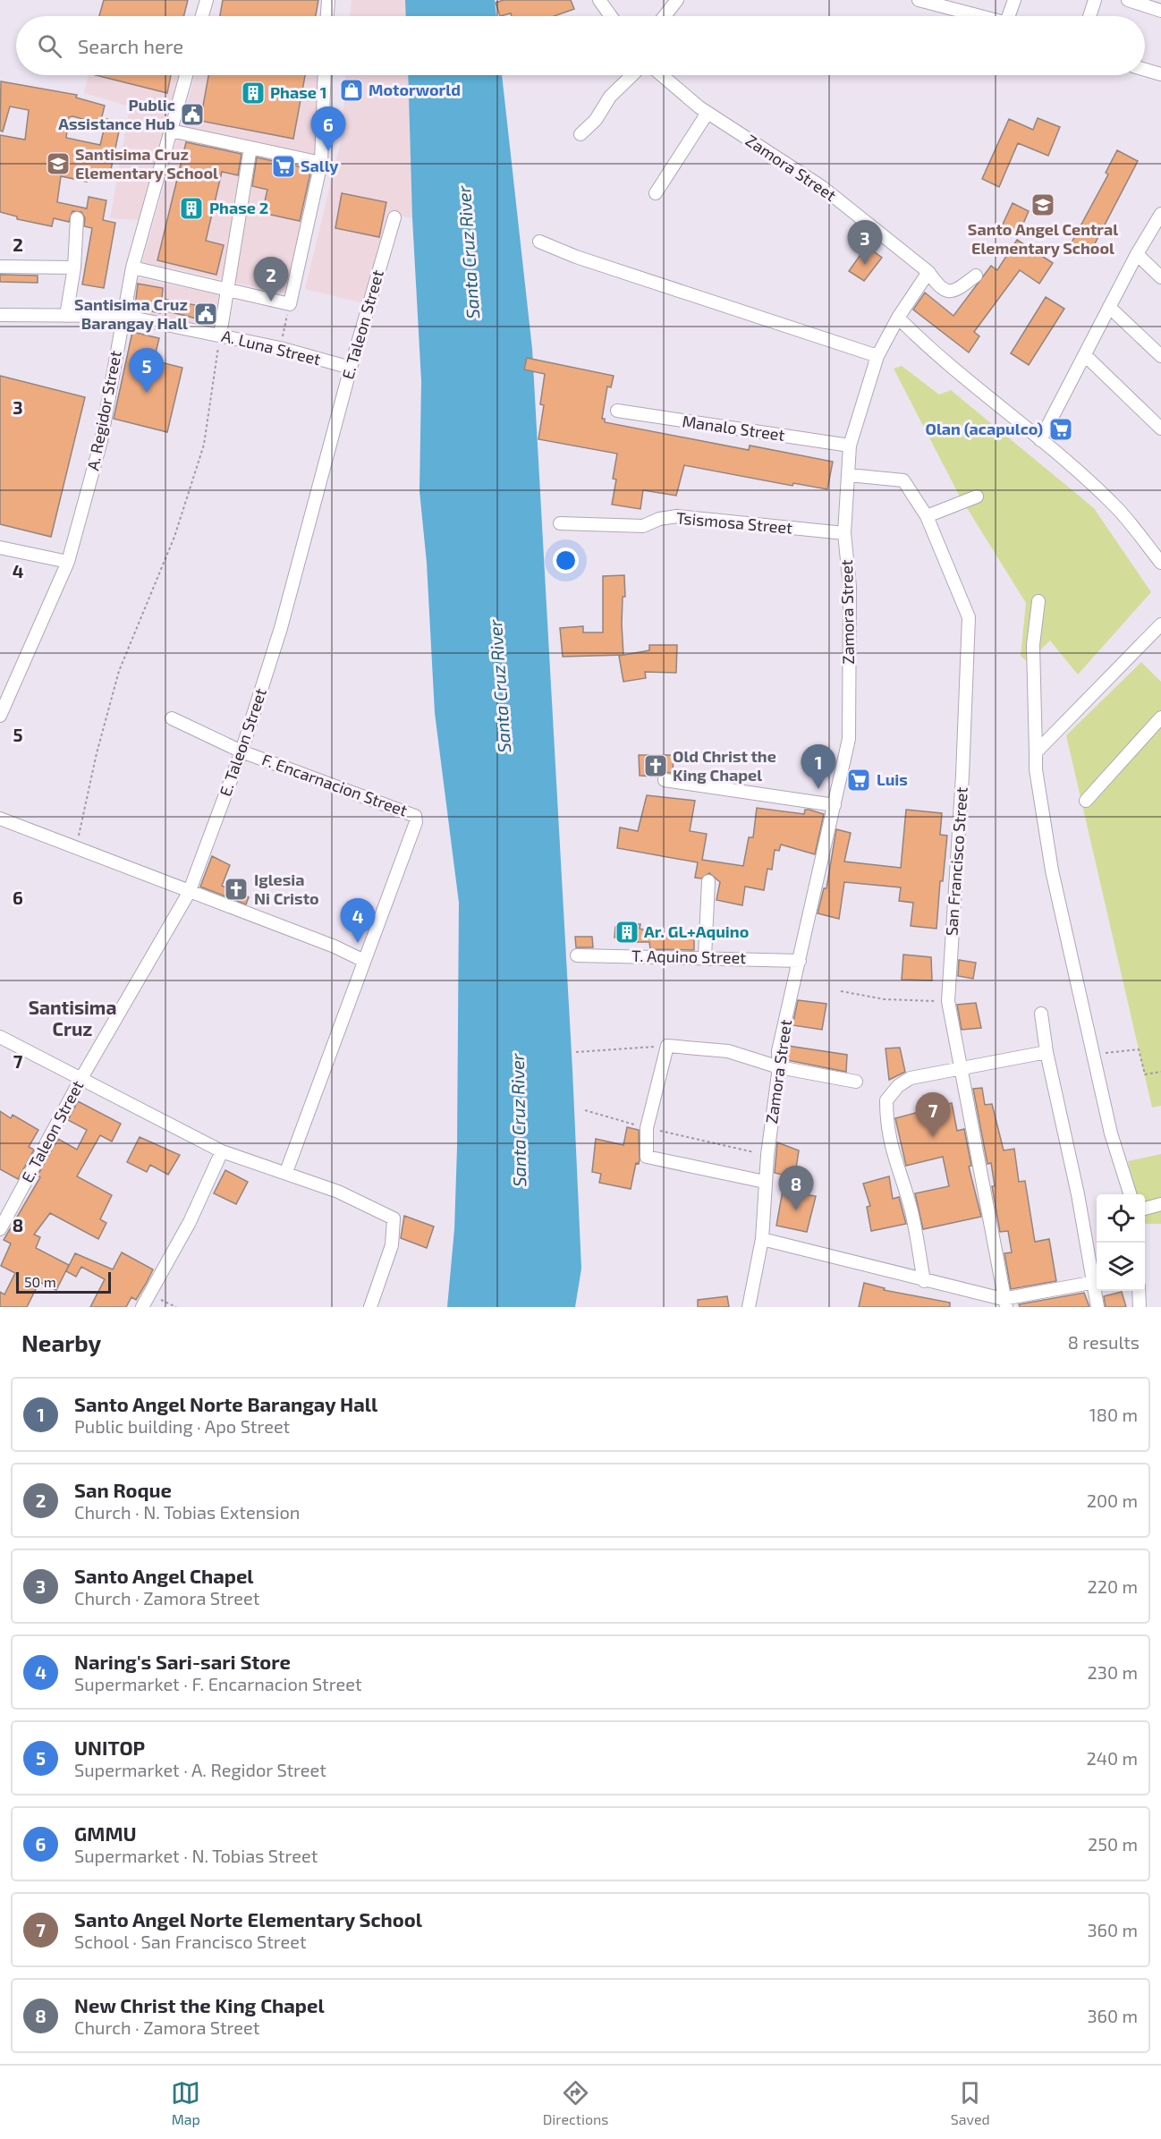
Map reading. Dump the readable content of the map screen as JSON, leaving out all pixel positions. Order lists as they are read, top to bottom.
{
  "streets": {
    "street": [
      "Zamora Street",
      "E. Taleon Street",
      "A. Luna Street",
      "A. Regidor Street",
      "Manalo Street",
      "Tsismosa Street",
      "F. Encarnacion Street",
      "San Francisco Street",
      "T. Aquino Street"
    ]
  },
  "crossings": [
    ["Zamora Street", "Manalo Street"],
    ["Zamora Street", "Tsismosa Street"],
    ["Zamora Street", "San Francisco Street"],
    ["Zamora Street", "T. Aquino Street"],
    ["E. Taleon Street", "A. Luna Street"],
    ["E. Taleon Street", "F. Encarnacion Street"],
    ["A. Luna Street", "A. Regidor Street"]
  ],
  "districts": ["Santisima Cruz"],
  "water": ["Santa Cruz River"],
  "places": {
    "shop": ["Motorworld"],
    "building": ["Phase 1", "Phase 2", "Ar. GL+Aquino"],
    "public building": ["Public Assistance Hub", "Santisima Cruz Barangay Hall"],
    "school or university": ["Santisima Cruz Elementary School", "Santo Angel Central Elementary School"],
    "supermarket": ["Sally", "Olan (acapulco)", "Luis"],
    "church": ["Old Christ the King Chapel", "Iglesia Ni Cristo"]
  },
  "scale_bar": "50 m",
  "page": {
    "search": "Search here",
    "pins": [
      "6",
      "3",
      "2",
      "5",
      "1",
      "4",
      "7",
      "8"
    ],
    "scale": "50 m",
    "heading": ["Nearby", "8 results"],
    "list": [
      {
        "mark": "1",
        "name": "Santo Angel Norte Barangay Hall",
        "note": "Public building · Apo Street",
        "value": "180 m"
      },
      {
        "mark": "2",
        "name": "San Roque",
        "note": "Church · N. Tobias Extension",
        "value": "200 m"
      },
      {
        "mark": "3",
        "name": "Santo Angel Chapel",
        "note": "Church · Zamora Street",
        "value": "220 m"
      },
      {
        "mark": "4",
        "name": "Naring's Sari-sari Store",
        "note": "Supermarket · F. Encarnacion Street",
        "value": "230 m"
      },
      {
        "mark": "5",
        "name": "UNITOP",
        "note": "Supermarket · A. Regidor Street",
        "value": "240 m"
      },
      {
        "mark": "6",
        "name": "GMMU",
        "note": "Supermarket · N. Tobias Street",
        "value": "250 m"
      },
      {
        "mark": "7",
        "name": "Santo Angel Norte Elementary School",
        "note": "School · San Francisco Street",
        "value": "360 m"
      },
      {
        "mark": "8",
        "name": "New Christ the King Chapel",
        "note": "Church · Zamora Street",
        "value": "360 m"
      }
    ],
    "nav": ["Map", "Directions", "Saved"]
  },
  "grid": {
    "rows": [
      "2",
      "3",
      "4",
      "5",
      "6",
      "7",
      "8"
    ]
  }
}
